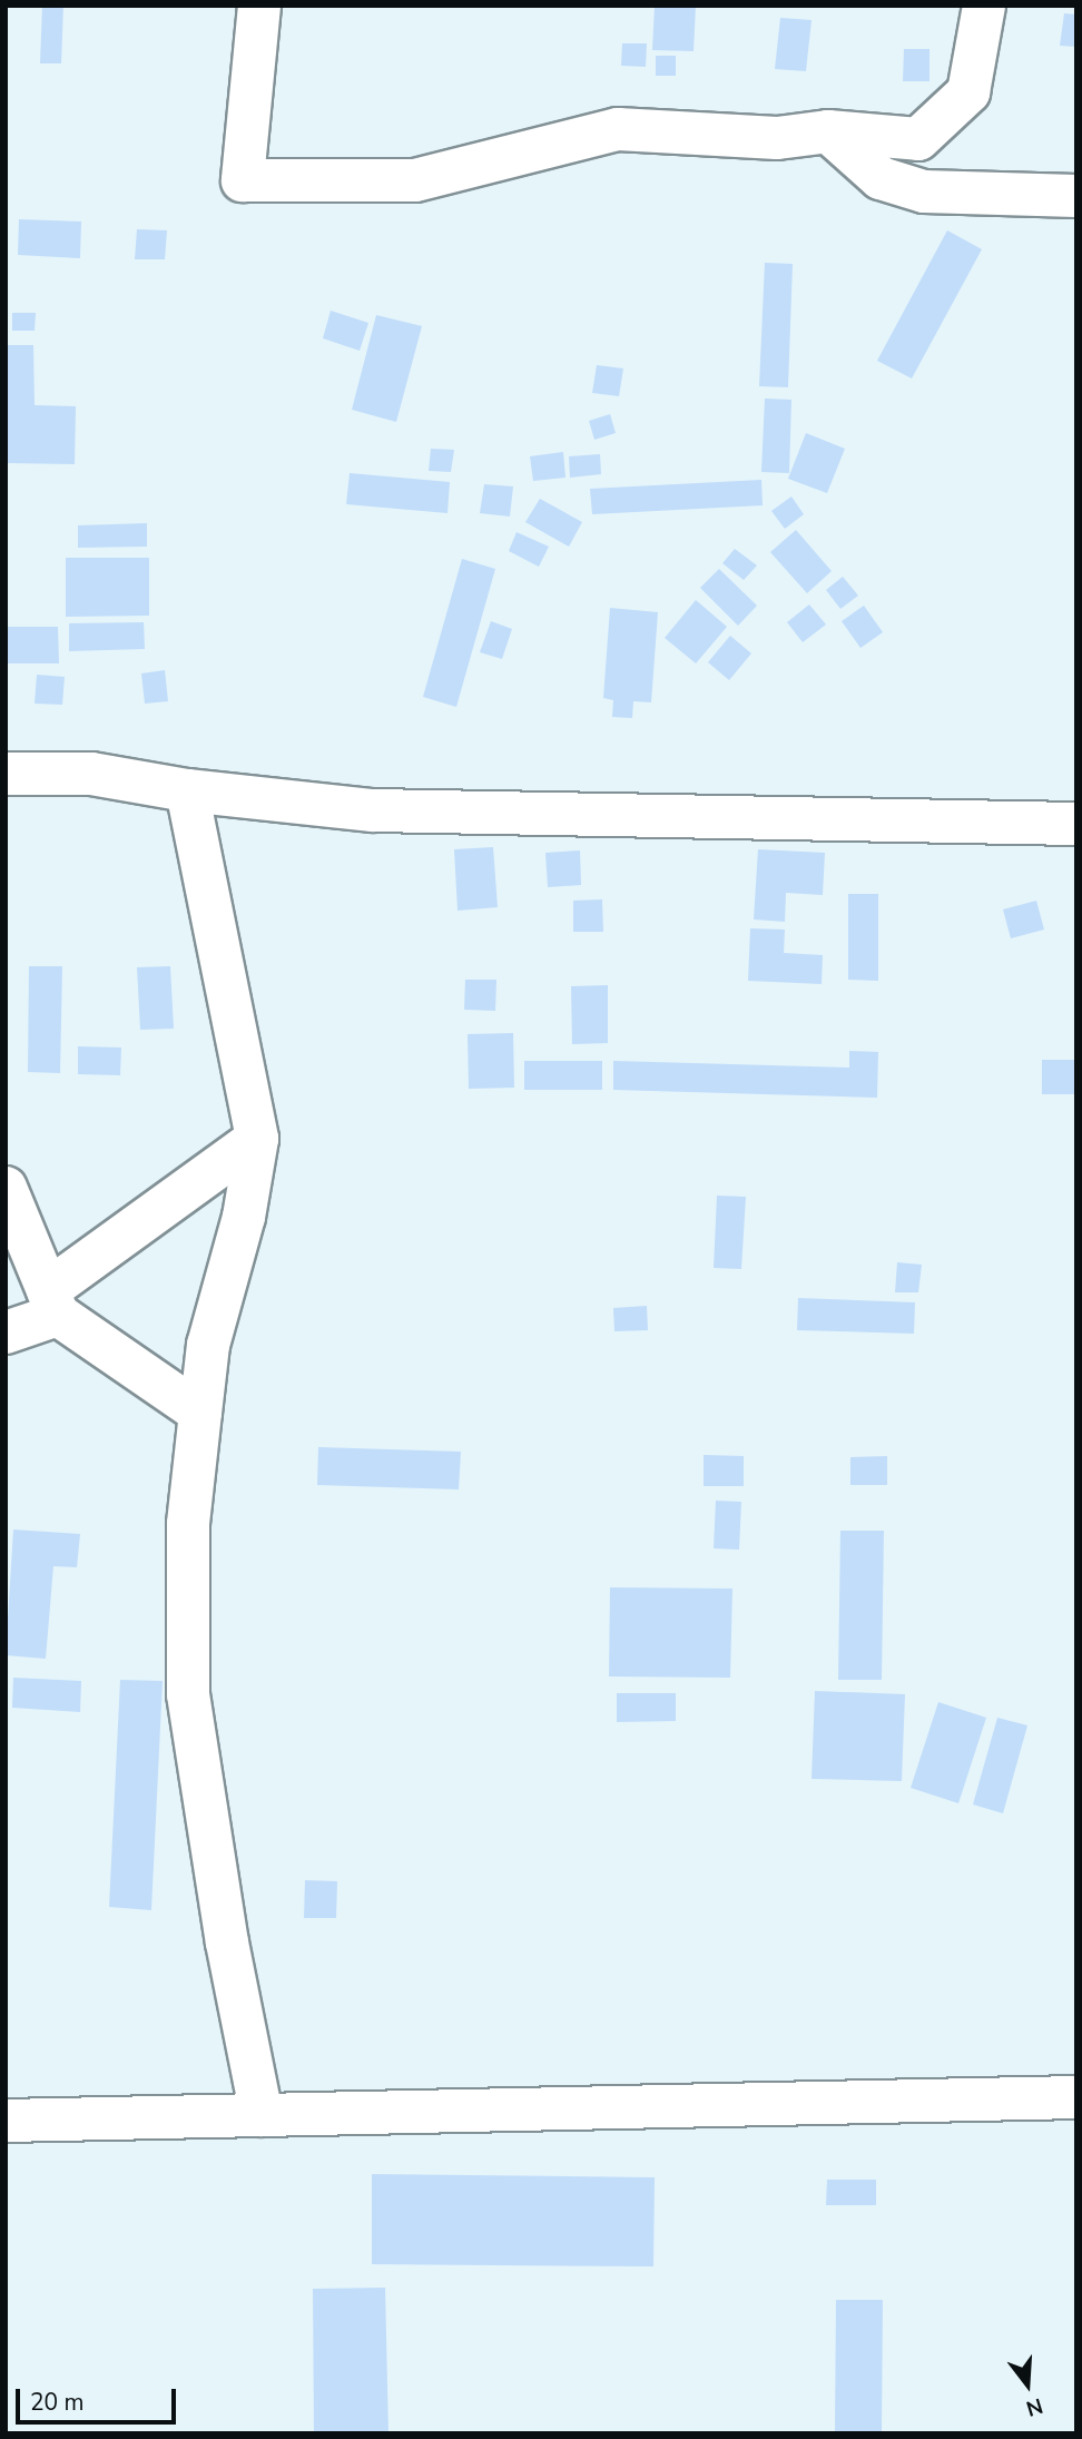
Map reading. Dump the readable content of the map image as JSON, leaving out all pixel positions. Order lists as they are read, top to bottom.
{
  "scale_bar": "20 m",
  "north": "bottom"
}
